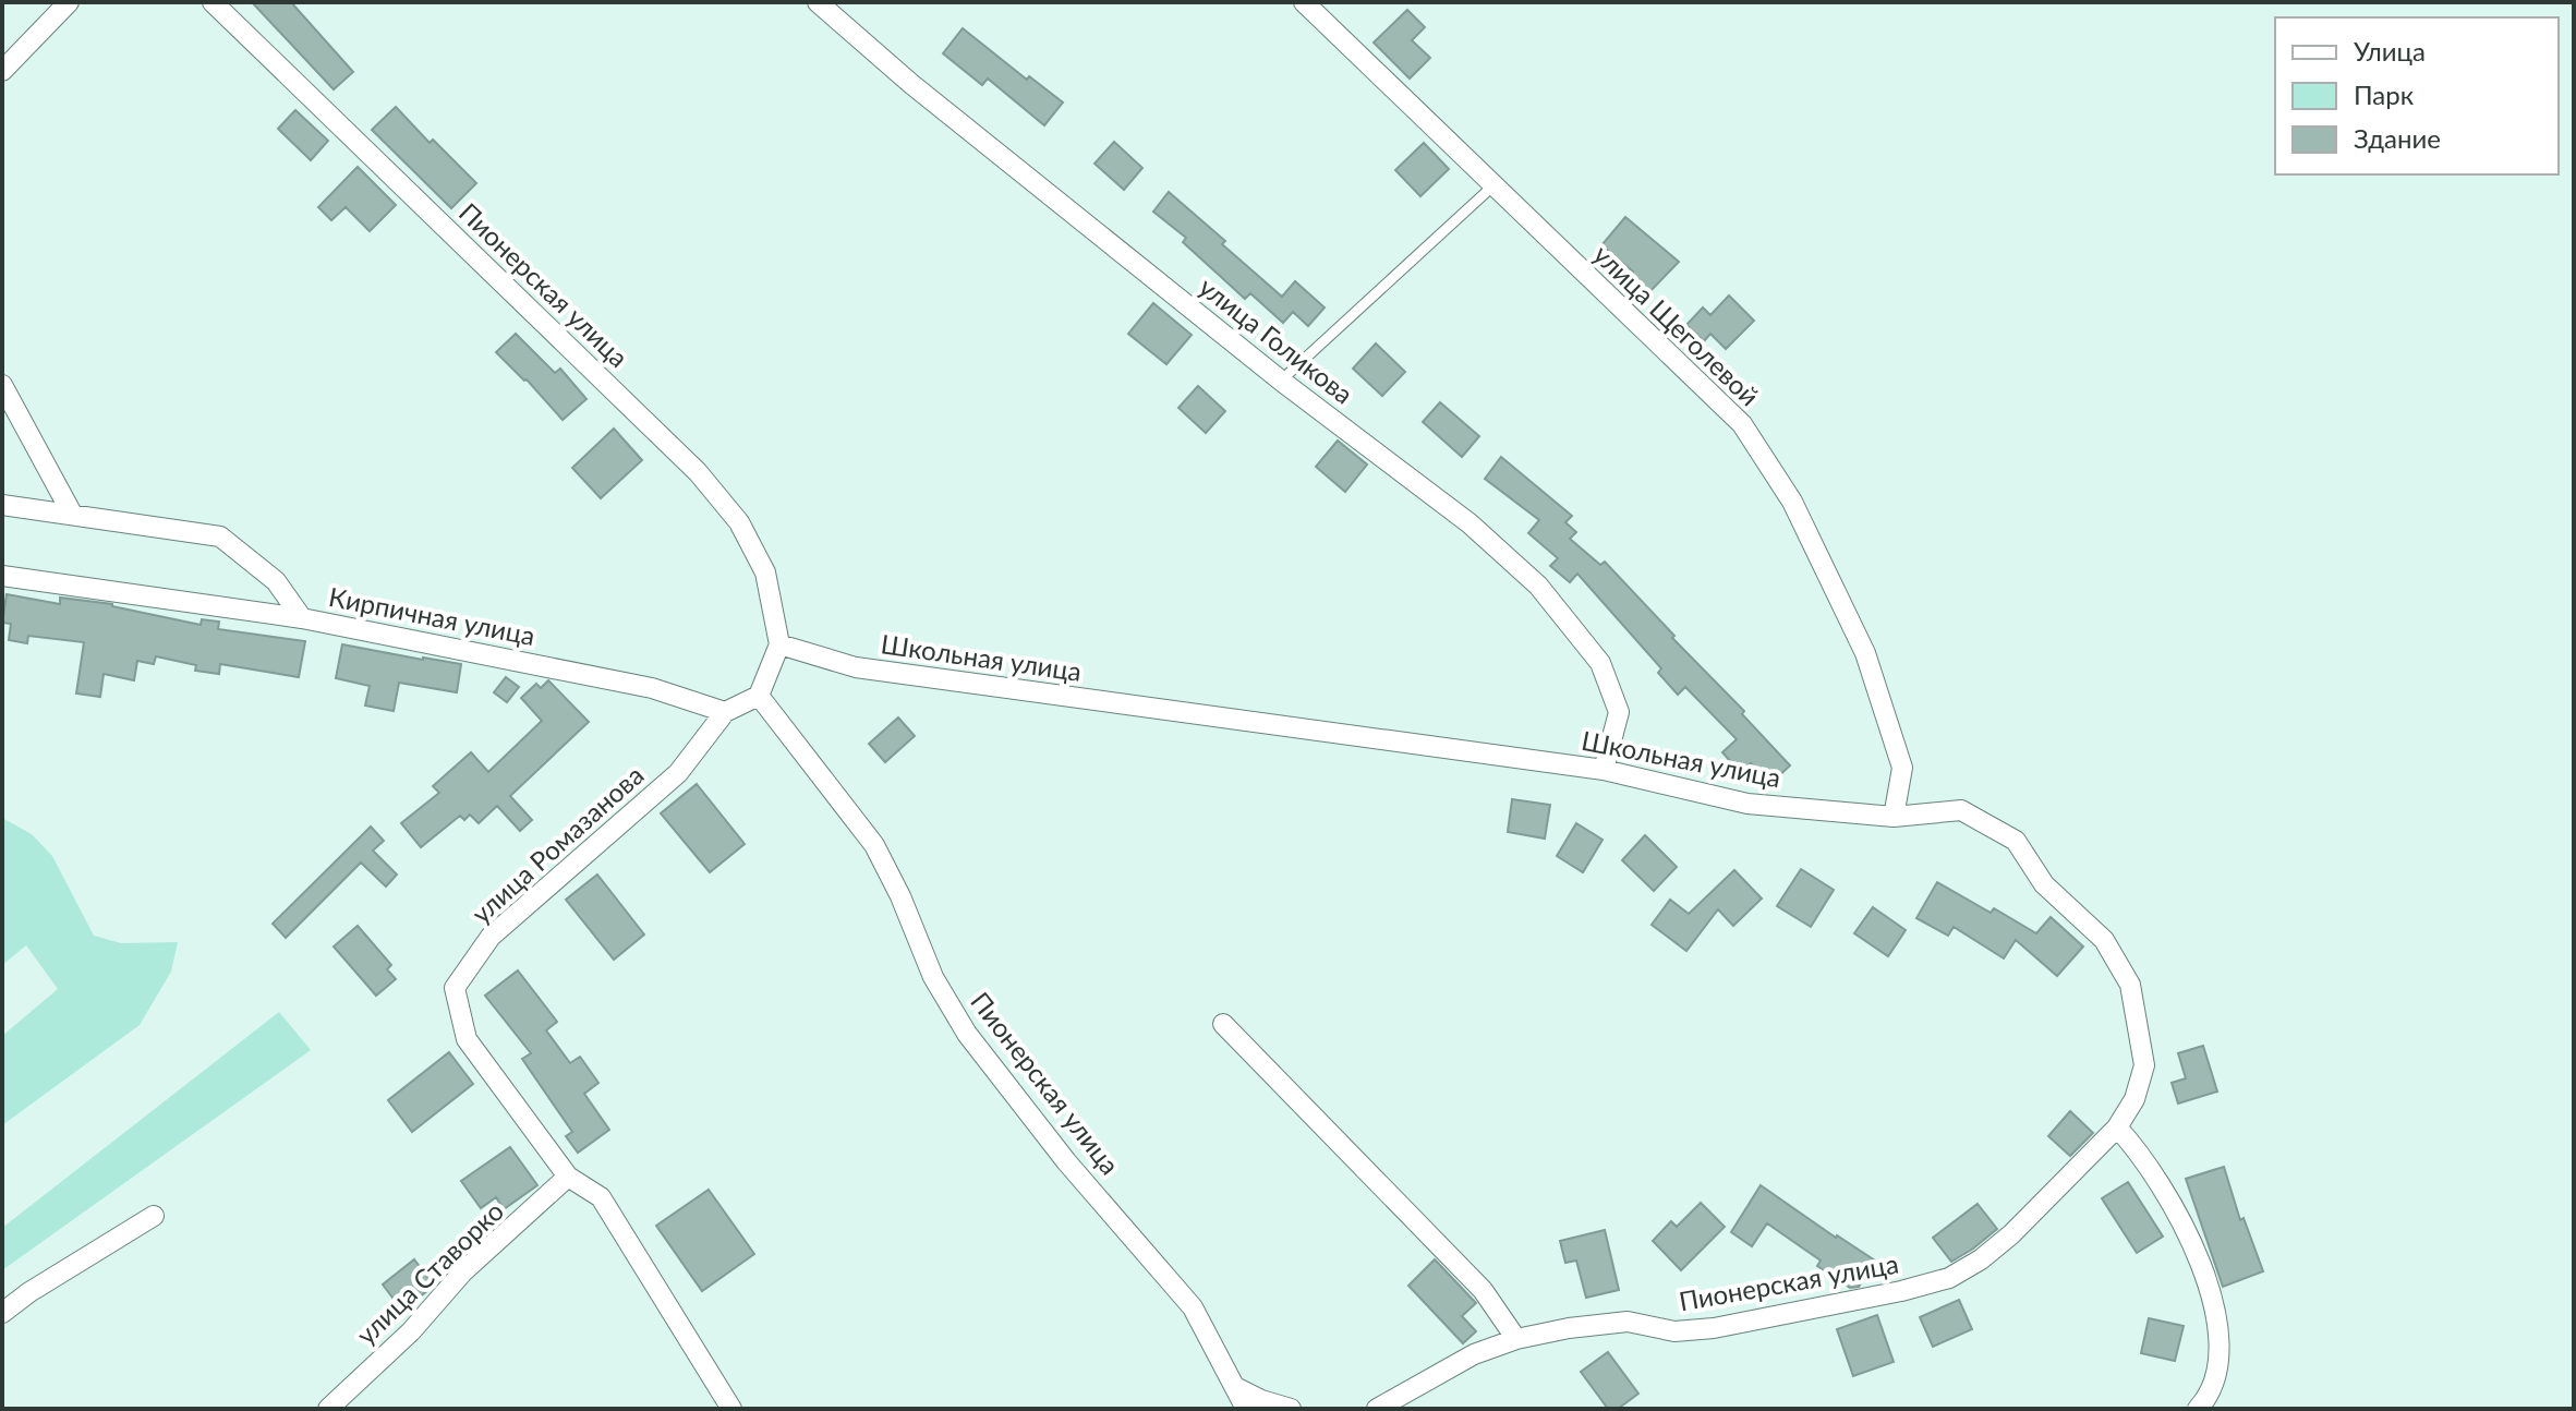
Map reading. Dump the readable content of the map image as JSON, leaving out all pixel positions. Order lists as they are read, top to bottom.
{
  "streets": {
    "street": [
      "Пионерская улица",
      "улица Щеголевой",
      "улица Голикова",
      "Кирпичная улица",
      "Школьная улица",
      "улица Ромазанова",
      "улица Ставорко"
    ]
  },
  "crossings": [
    ["Пионерская улица", "Школьная улица"],
    ["улица Щеголевой", "Школьная улица"],
    ["улица Голикова", "Школьная улица"],
    ["Кирпичная улица", "улица Ромазанова"],
    ["улица Ромазанова", "улица Ставорко"]
  ],
  "legend": ["Улица", "Парк", "Здание"]
}
